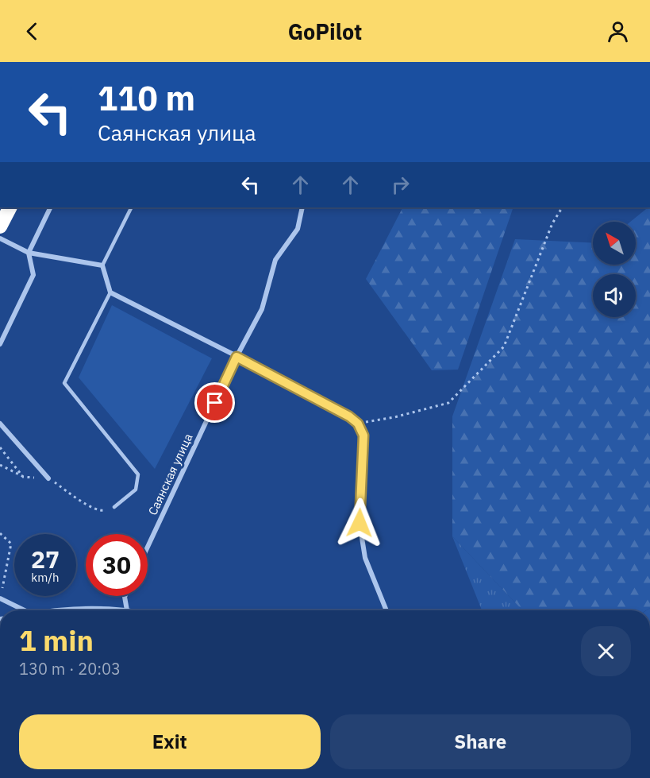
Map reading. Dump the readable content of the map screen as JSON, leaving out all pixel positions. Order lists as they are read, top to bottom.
{
  "streets": {
    "street": ["Саянская улица"]
  },
  "north": "top left",
  "page": {
    "header": "GoPilot",
    "turn": ["110 m", "Саянская улица"],
    "speed": "27 km/h",
    "limit": "30",
    "heading": ["1 min", "130 m · 20:03"],
    "buttons": ["Exit", "Share"]
  }
}
